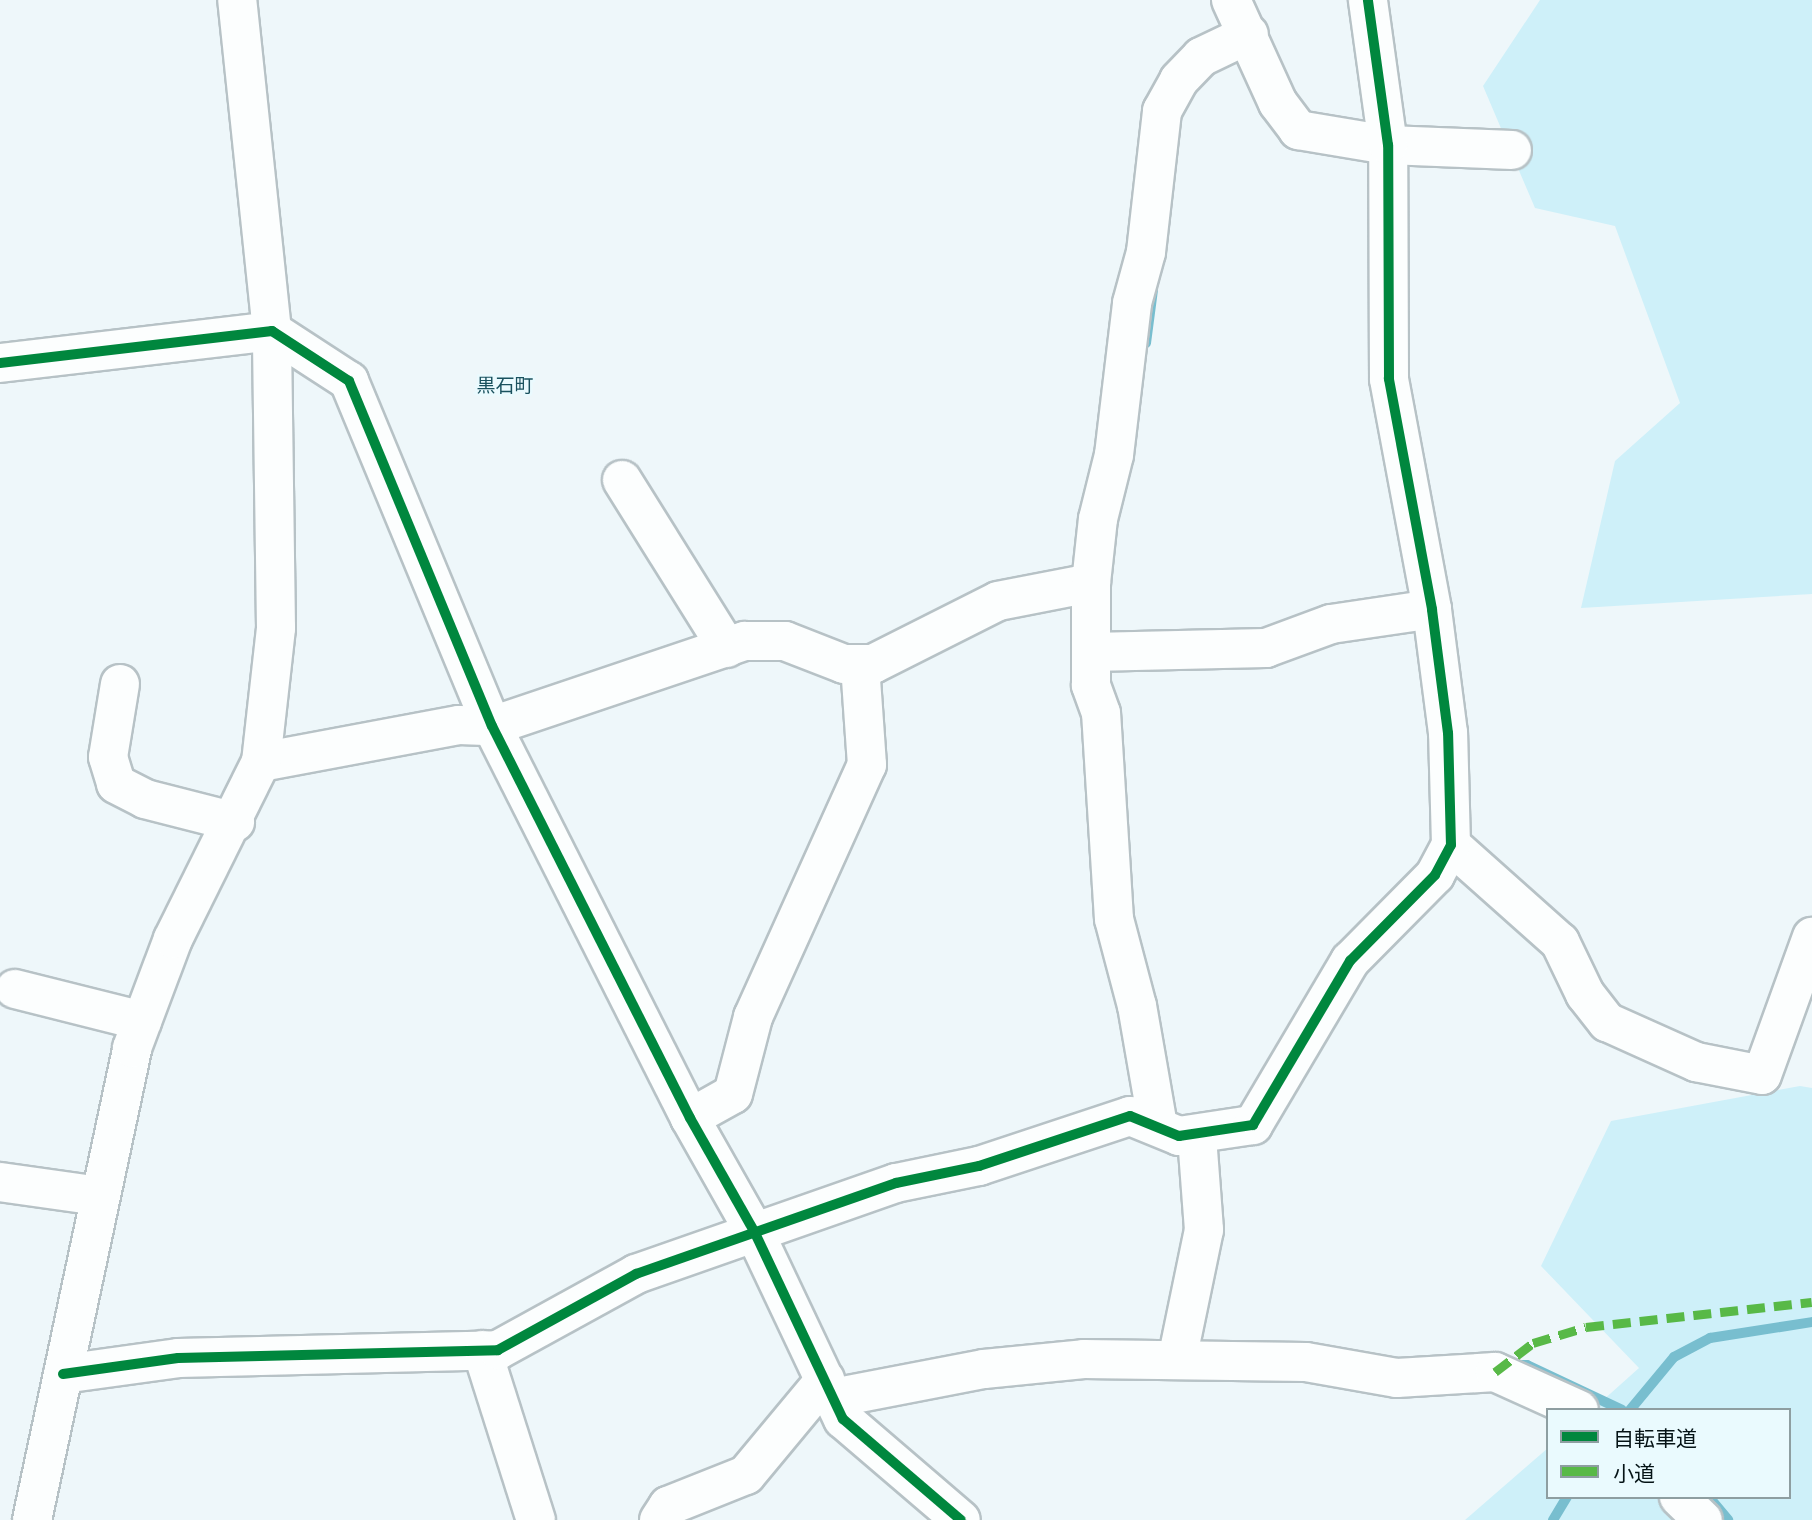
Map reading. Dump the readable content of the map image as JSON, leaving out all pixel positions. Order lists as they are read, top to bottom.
{
  "districts": ["黒石町"],
  "legend": ["自転車道", "小道"]
}
